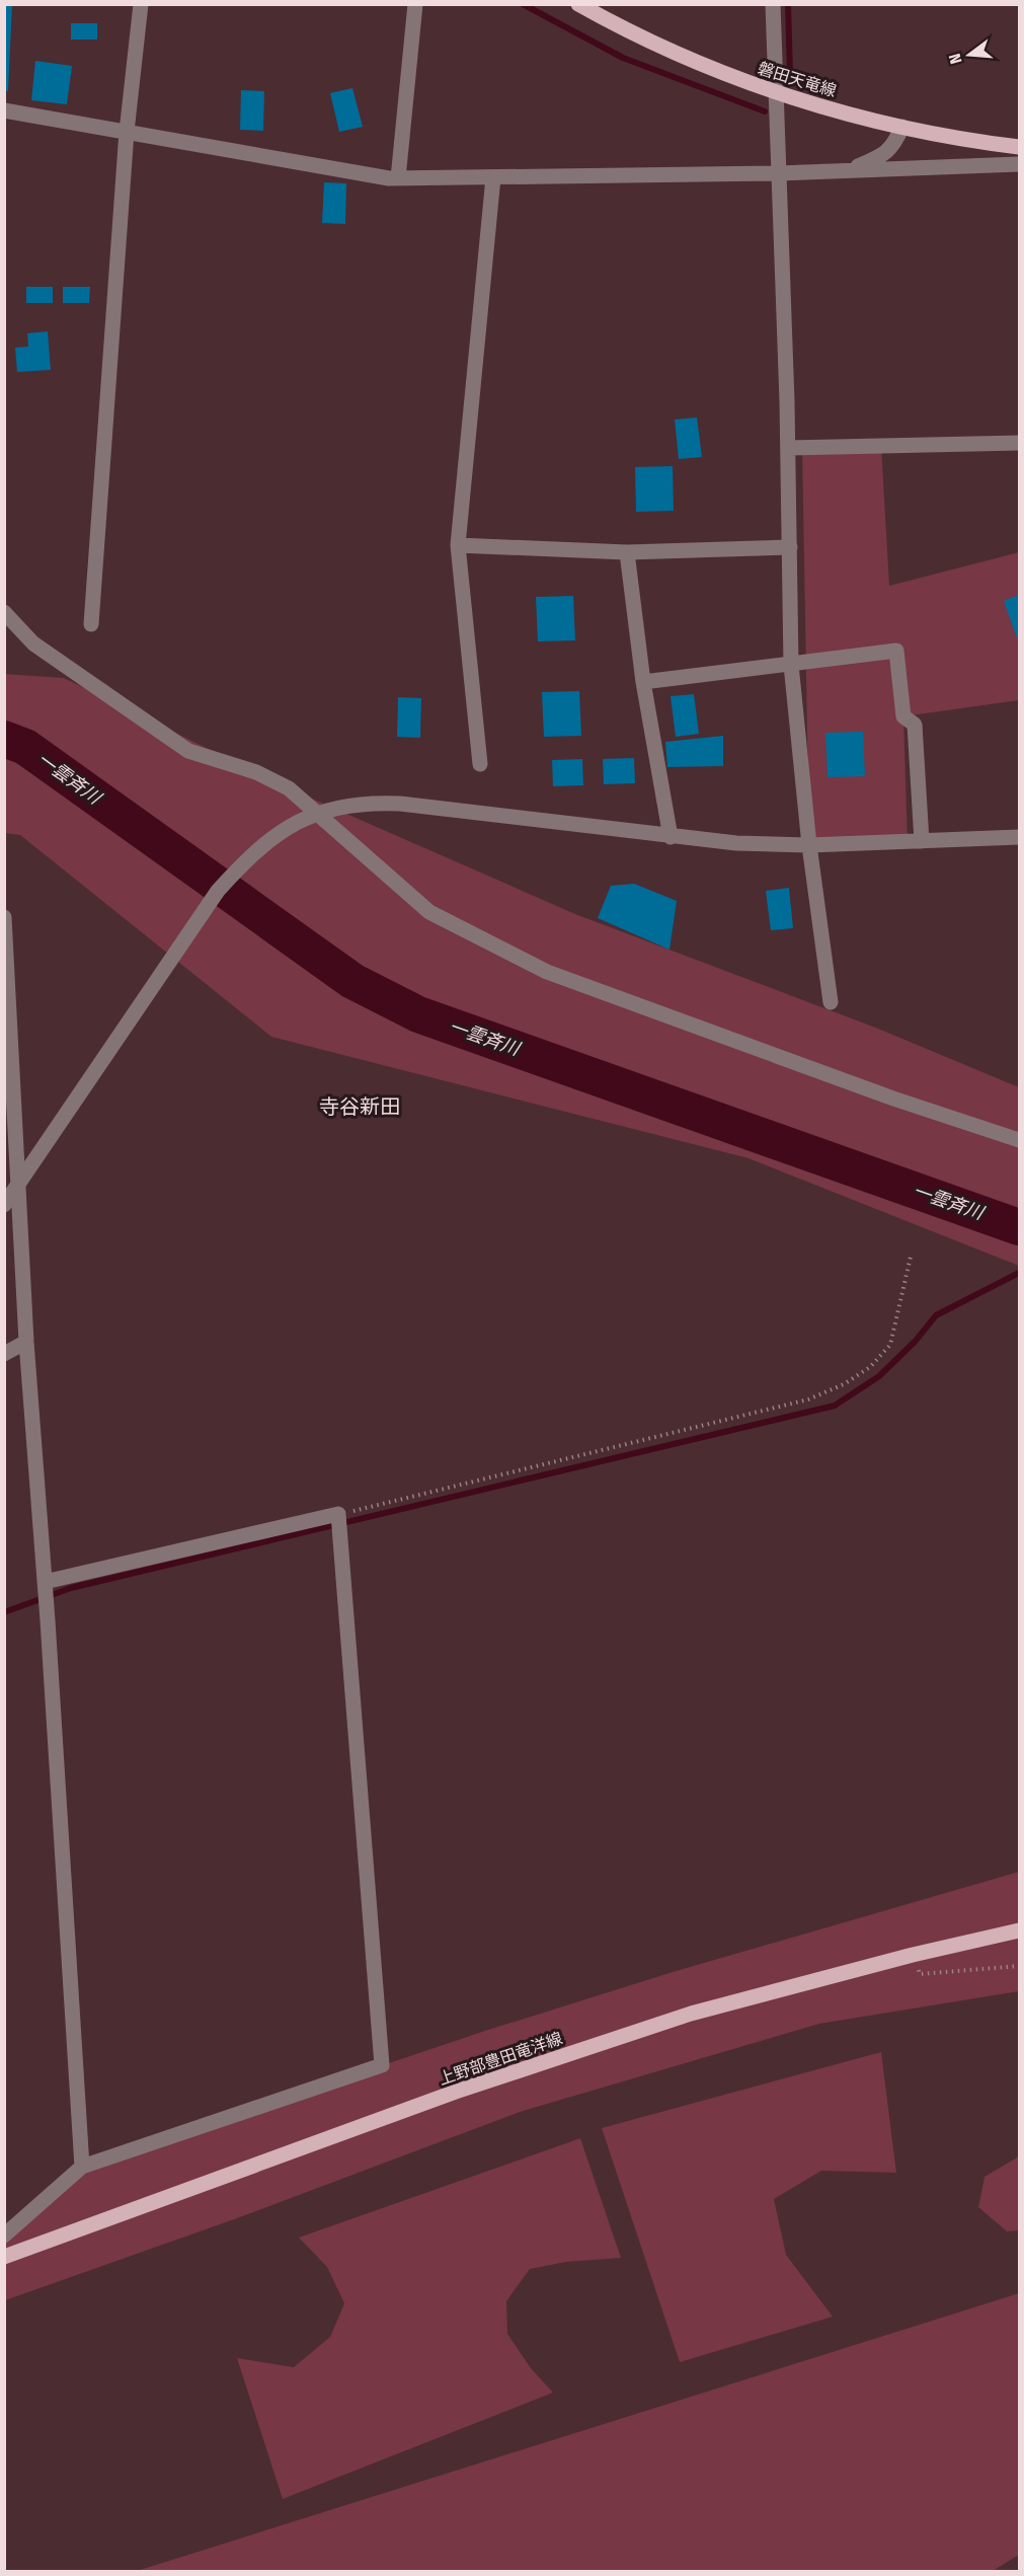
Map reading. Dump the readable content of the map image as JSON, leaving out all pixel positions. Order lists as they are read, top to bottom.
{
  "streets": {
    "main road": ["磐田天竜線", "上野部豊田竜洋線"]
  },
  "districts": ["寺谷新田"],
  "water": ["一雲斉川"],
  "north": "left"
}
